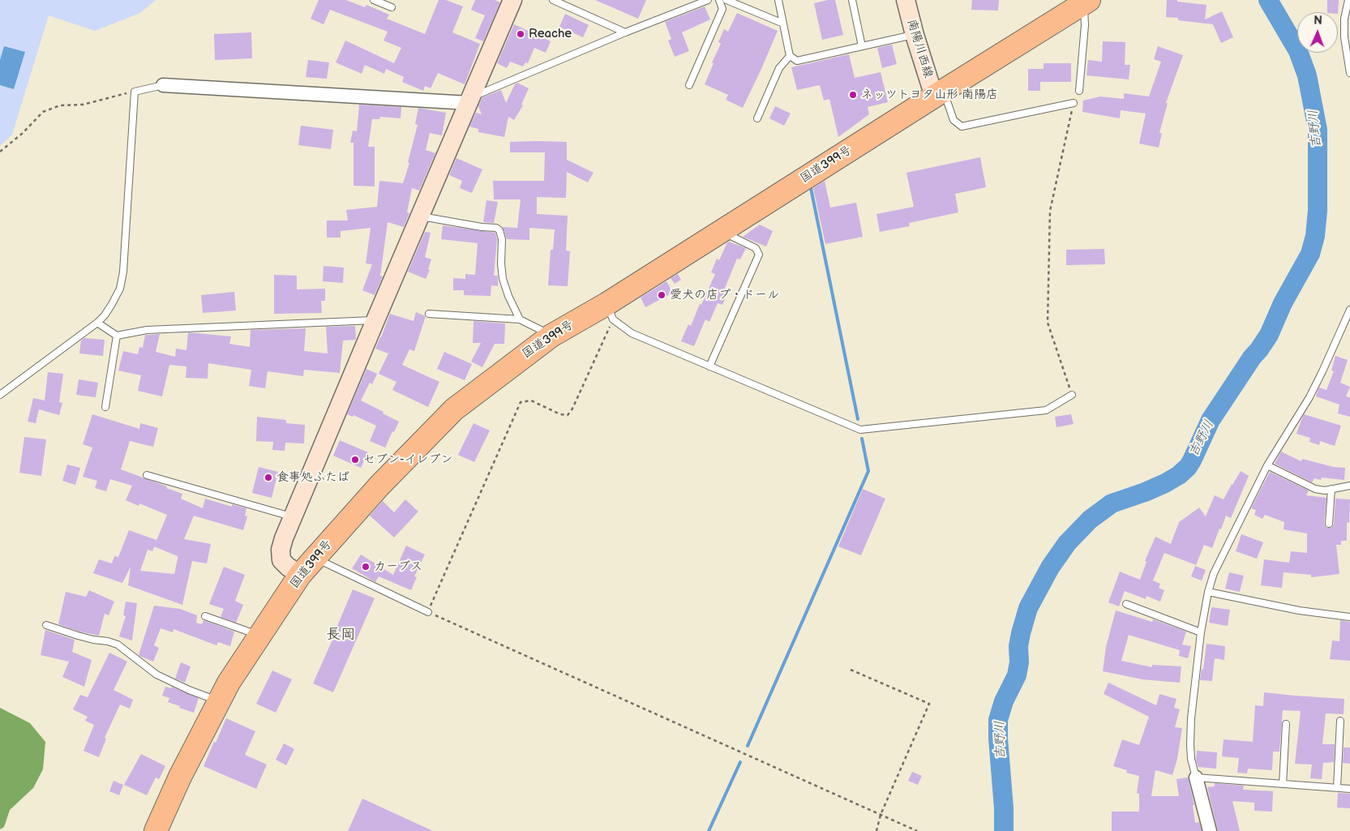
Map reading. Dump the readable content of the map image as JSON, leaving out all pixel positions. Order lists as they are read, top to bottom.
{
  "streets": {
    "highway": ["国道399号"],
    "street": ["南陽川西線"]
  },
  "crossings": [
    ["南陽川西線", "国道399号"]
  ],
  "districts": ["長岡"],
  "water": ["吉野川"],
  "places": [
    "Reache",
    "ネッツトヨタ山形 南陽店",
    "愛犬の店プ・ドール",
    "セブン-イレブン",
    "食事処ふたば",
    "カーブス"
  ],
  "north": "top"
}
